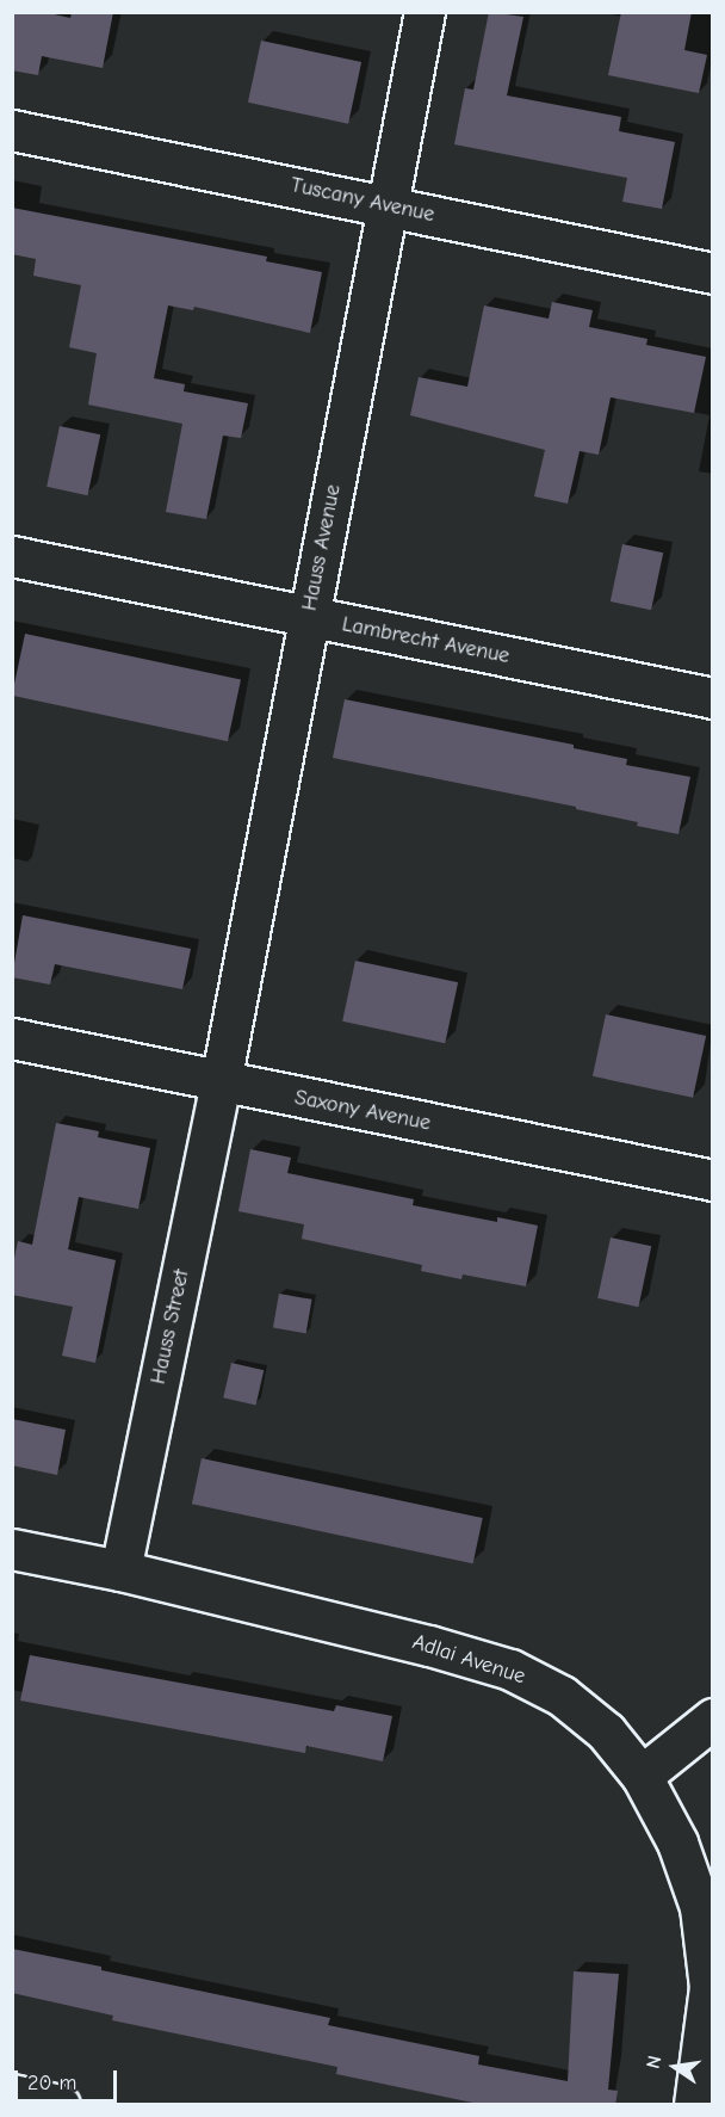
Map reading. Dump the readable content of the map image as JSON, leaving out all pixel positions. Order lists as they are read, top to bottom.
{
  "streets": {
    "street": [
      "Tuscany Avenue",
      "Hauss Avenue",
      "Lambrecht Avenue",
      "Saxony Avenue",
      "Hauss Street",
      "Adlai Avenue"
    ]
  },
  "crossings": [
    ["Tuscany Avenue", "Hauss Avenue"],
    ["Hauss Avenue", "Lambrecht Avenue"],
    ["Hauss Avenue", "Saxony Avenue"],
    ["Hauss Avenue", "Hauss Street"],
    ["Saxony Avenue", "Hauss Street"],
    ["Hauss Street", "Adlai Avenue"]
  ],
  "scale_bar": "20 m",
  "north": "left"
}
